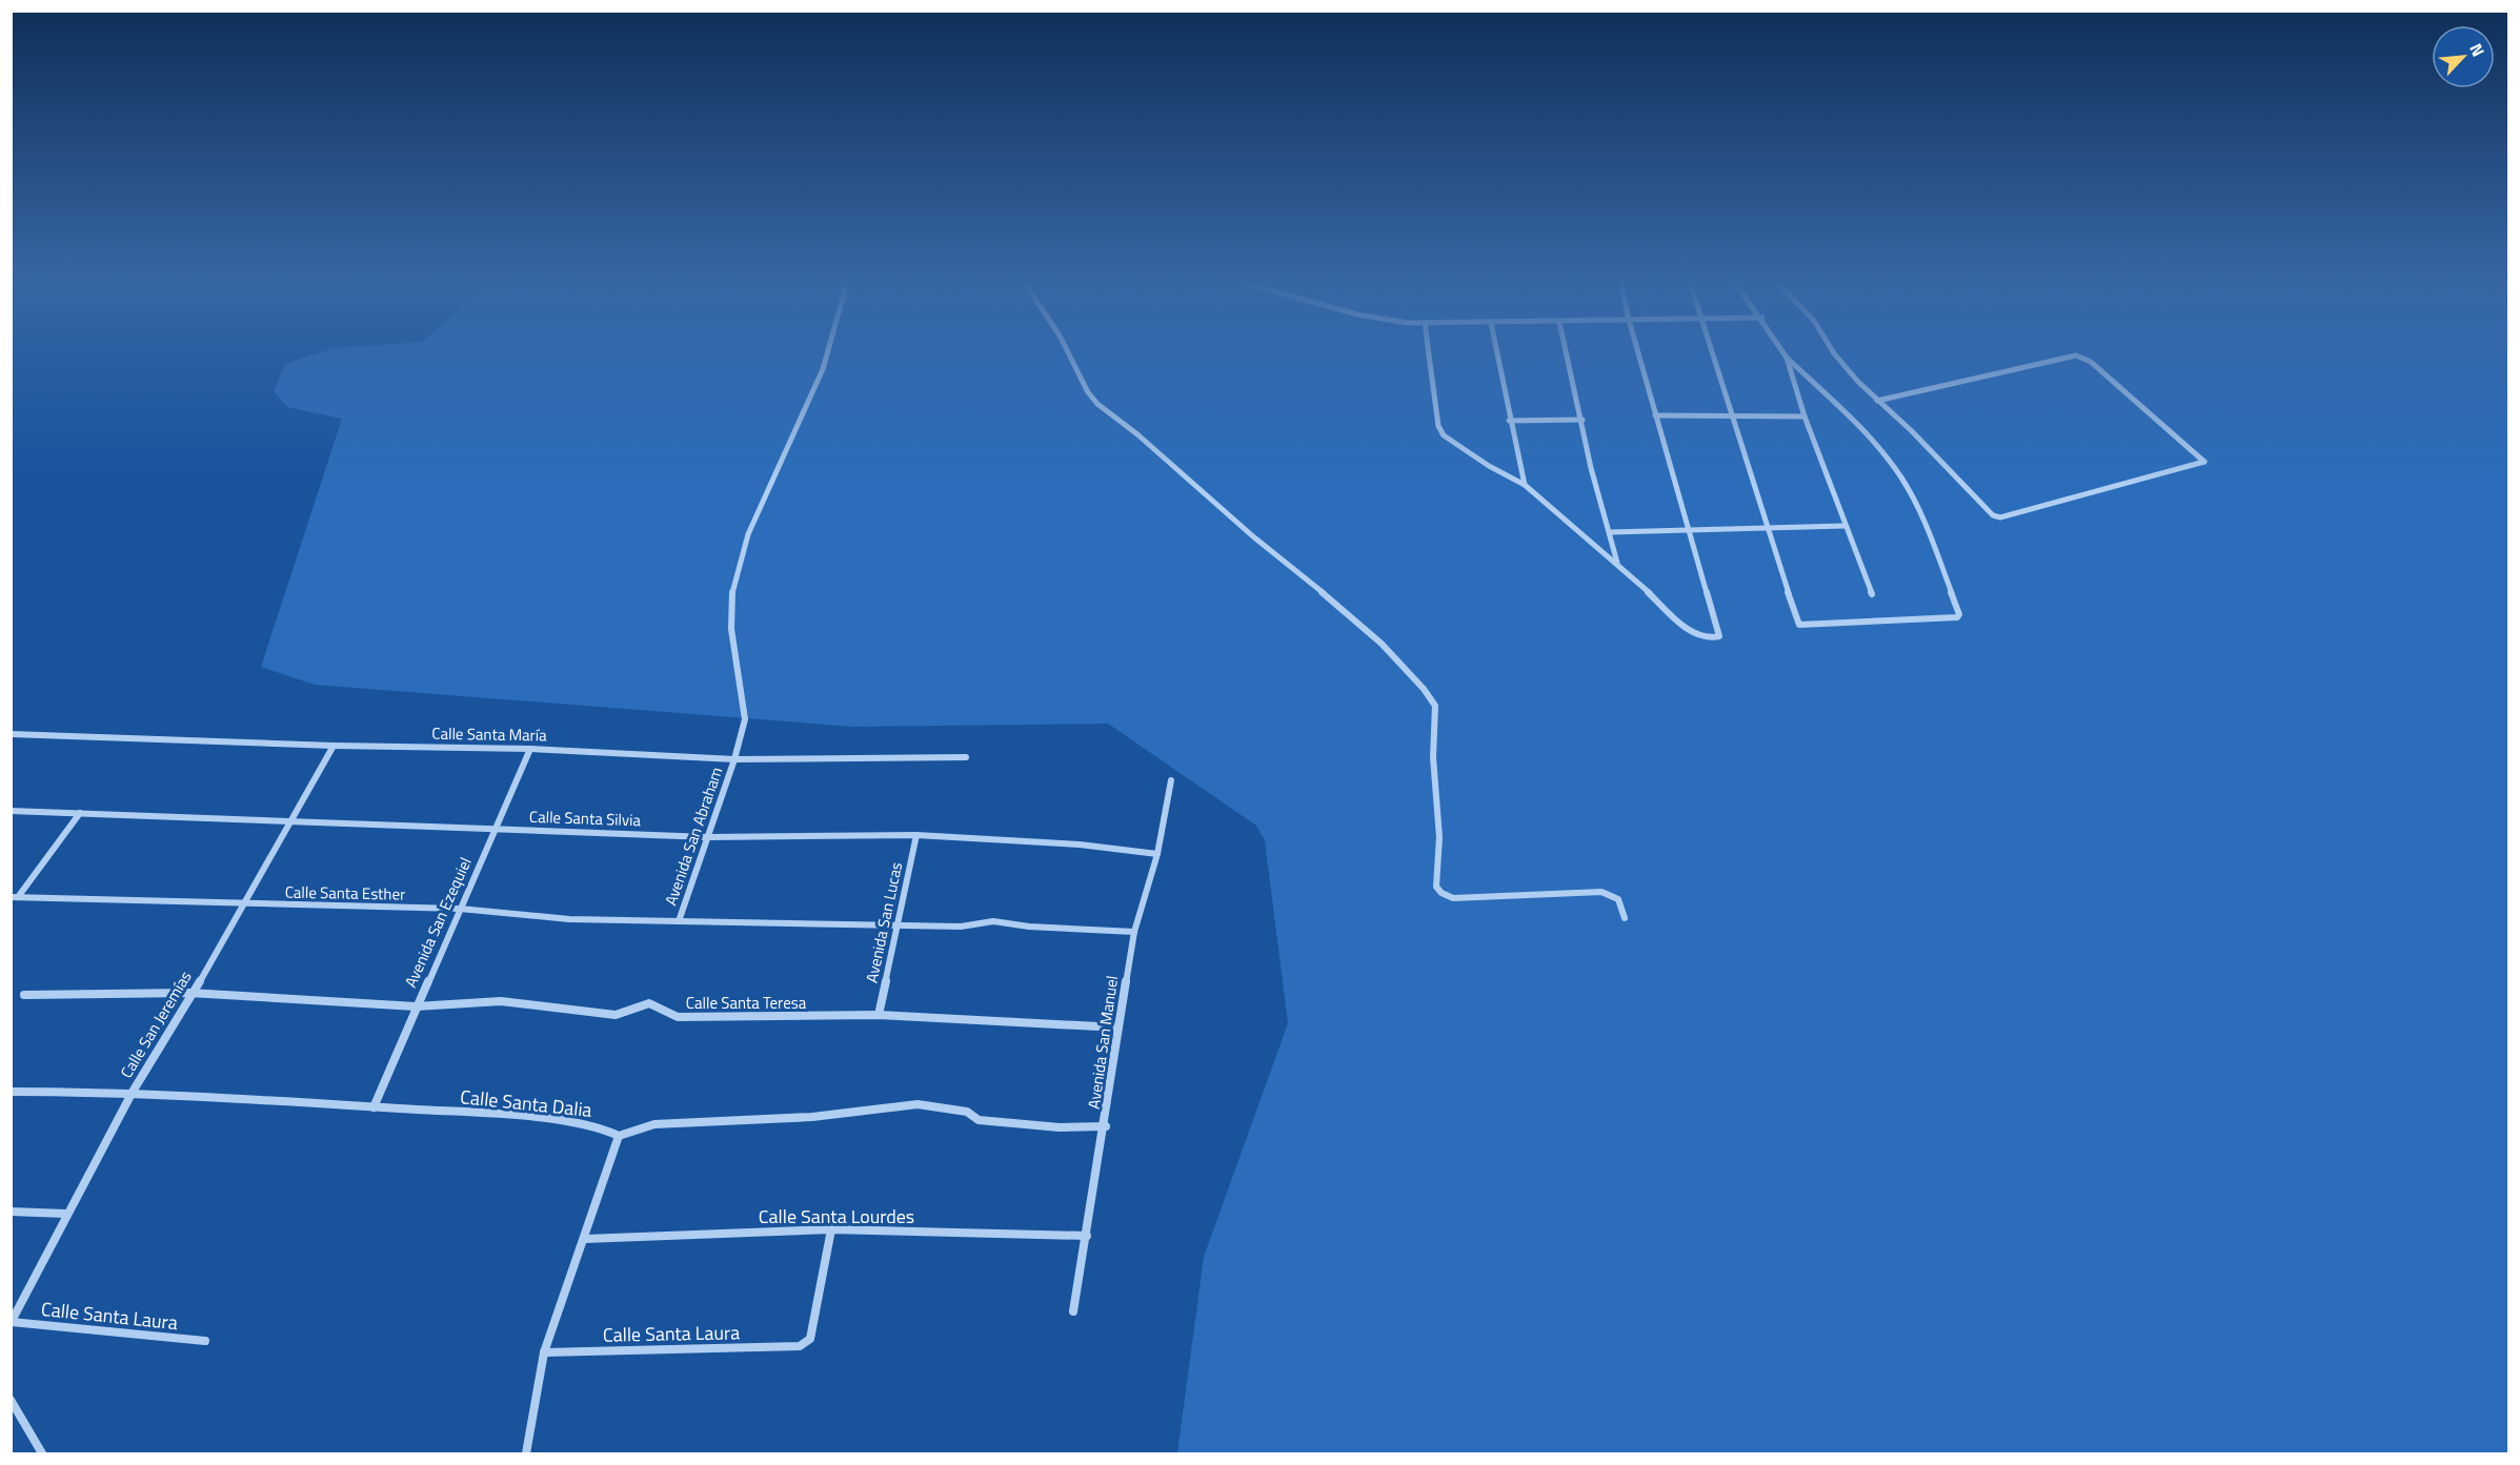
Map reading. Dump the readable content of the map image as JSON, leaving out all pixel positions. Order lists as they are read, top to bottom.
{
  "streets": {
    "street": [
      "Calle Santa María",
      "Calle Santa Silvia",
      "Avenida San Abraham",
      "Calle Santa Esther",
      "Avenida San Ezequiel",
      "Avenida San Lucas",
      "Calle Santa Teresa",
      "Calle San Jeremías",
      "Avenida San Manuel",
      "Calle Santa Dalia",
      "Calle Santa Lourdes",
      "Calle Santa Laura"
    ]
  },
  "crossings": [
    ["Calle Santa María", "Avenida San Abraham"],
    ["Calle Santa María", "Avenida San Ezequiel"],
    ["Calle Santa María", "Calle San Jeremías"],
    ["Calle Santa Silvia", "Avenida San Abraham"],
    ["Calle Santa Silvia", "Avenida San Ezequiel"],
    ["Calle Santa Silvia", "Avenida San Lucas"],
    ["Calle Santa Silvia", "Calle San Jeremías"],
    ["Calle Santa Silvia", "Avenida San Manuel"],
    ["Avenida San Abraham", "Calle Santa Esther"],
    ["Calle Santa Esther", "Avenida San Ezequiel"],
    ["Calle Santa Esther", "Avenida San Lucas"],
    ["Calle Santa Esther", "Calle San Jeremías"],
    ["Calle Santa Esther", "Avenida San Manuel"],
    ["Avenida San Ezequiel", "Calle Santa Teresa"],
    ["Avenida San Ezequiel", "Calle Santa Dalia"],
    ["Avenida San Lucas", "Calle Santa Teresa"],
    ["Calle Santa Teresa", "Calle San Jeremías"],
    ["Calle Santa Teresa", "Avenida San Manuel"],
    ["Calle San Jeremías", "Calle Santa Dalia"],
    ["Calle San Jeremías", "Calle Santa Laura"],
    ["Avenida San Manuel", "Calle Santa Lourdes"],
    ["Calle Santa Lourdes", "Calle Santa Laura"]
  ],
  "north": "top right"
}
